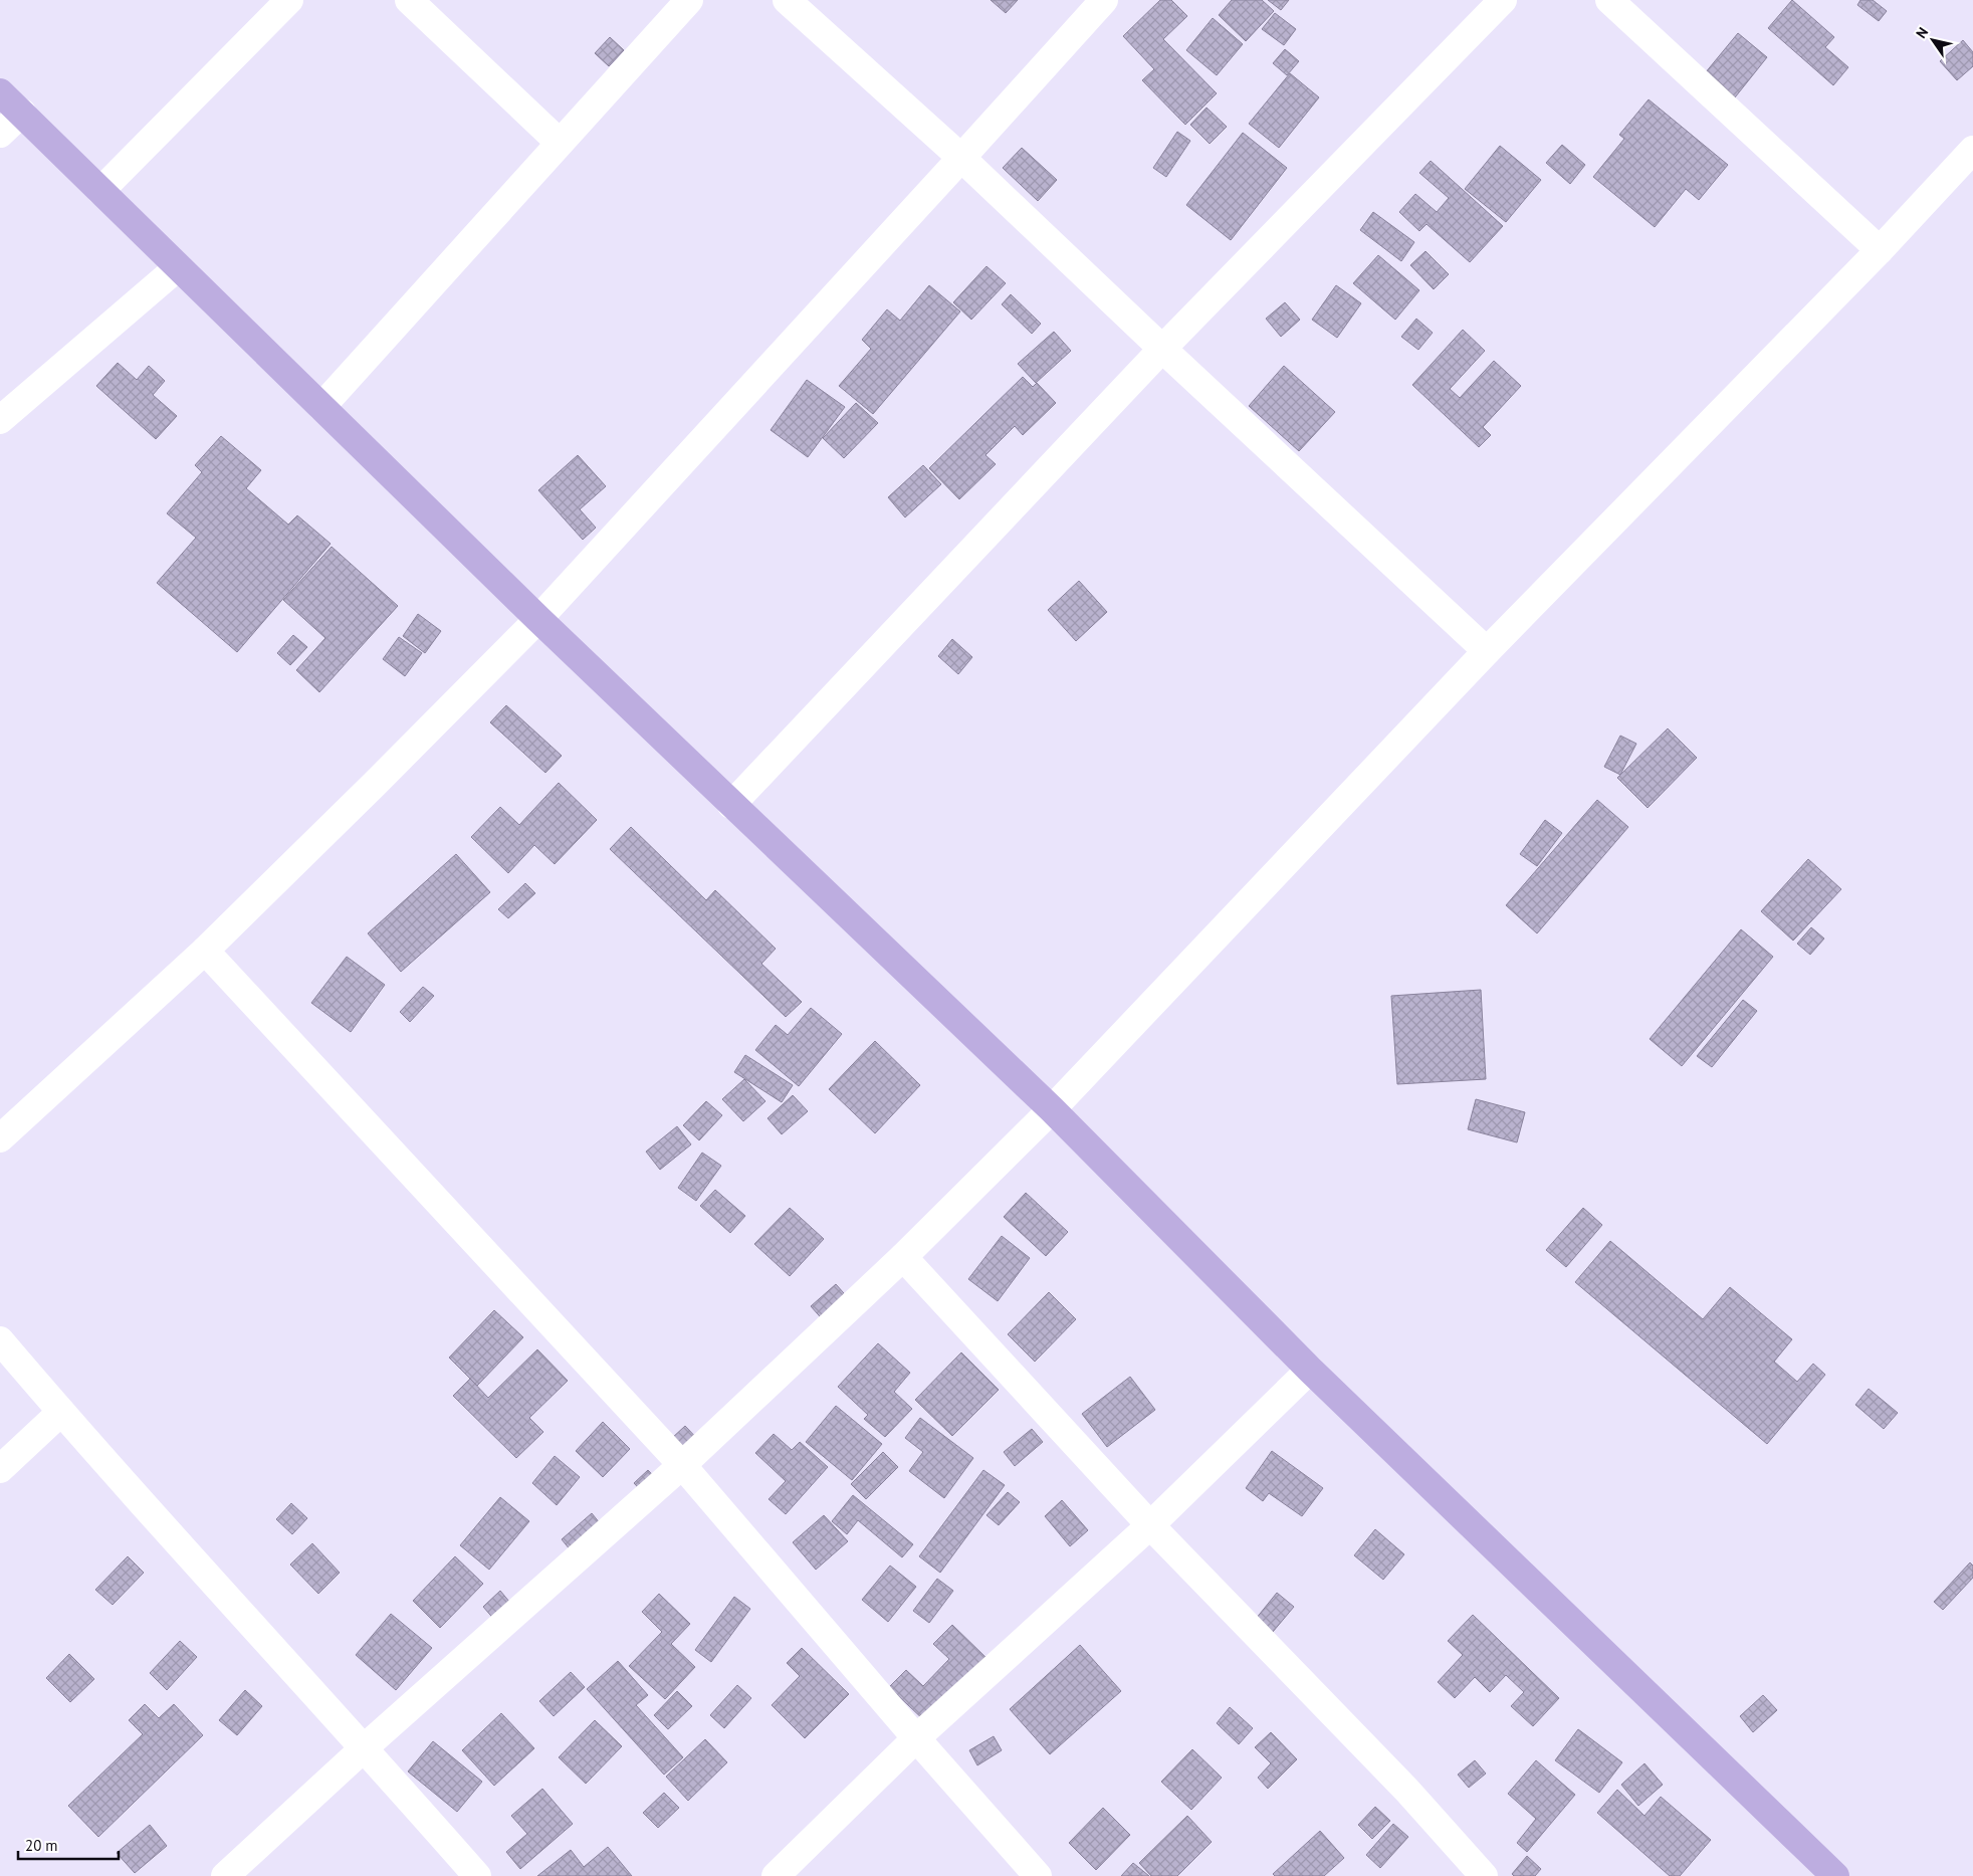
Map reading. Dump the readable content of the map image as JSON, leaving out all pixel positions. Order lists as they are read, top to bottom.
{
  "scale_bar": "20 m",
  "north": "top left"
}
